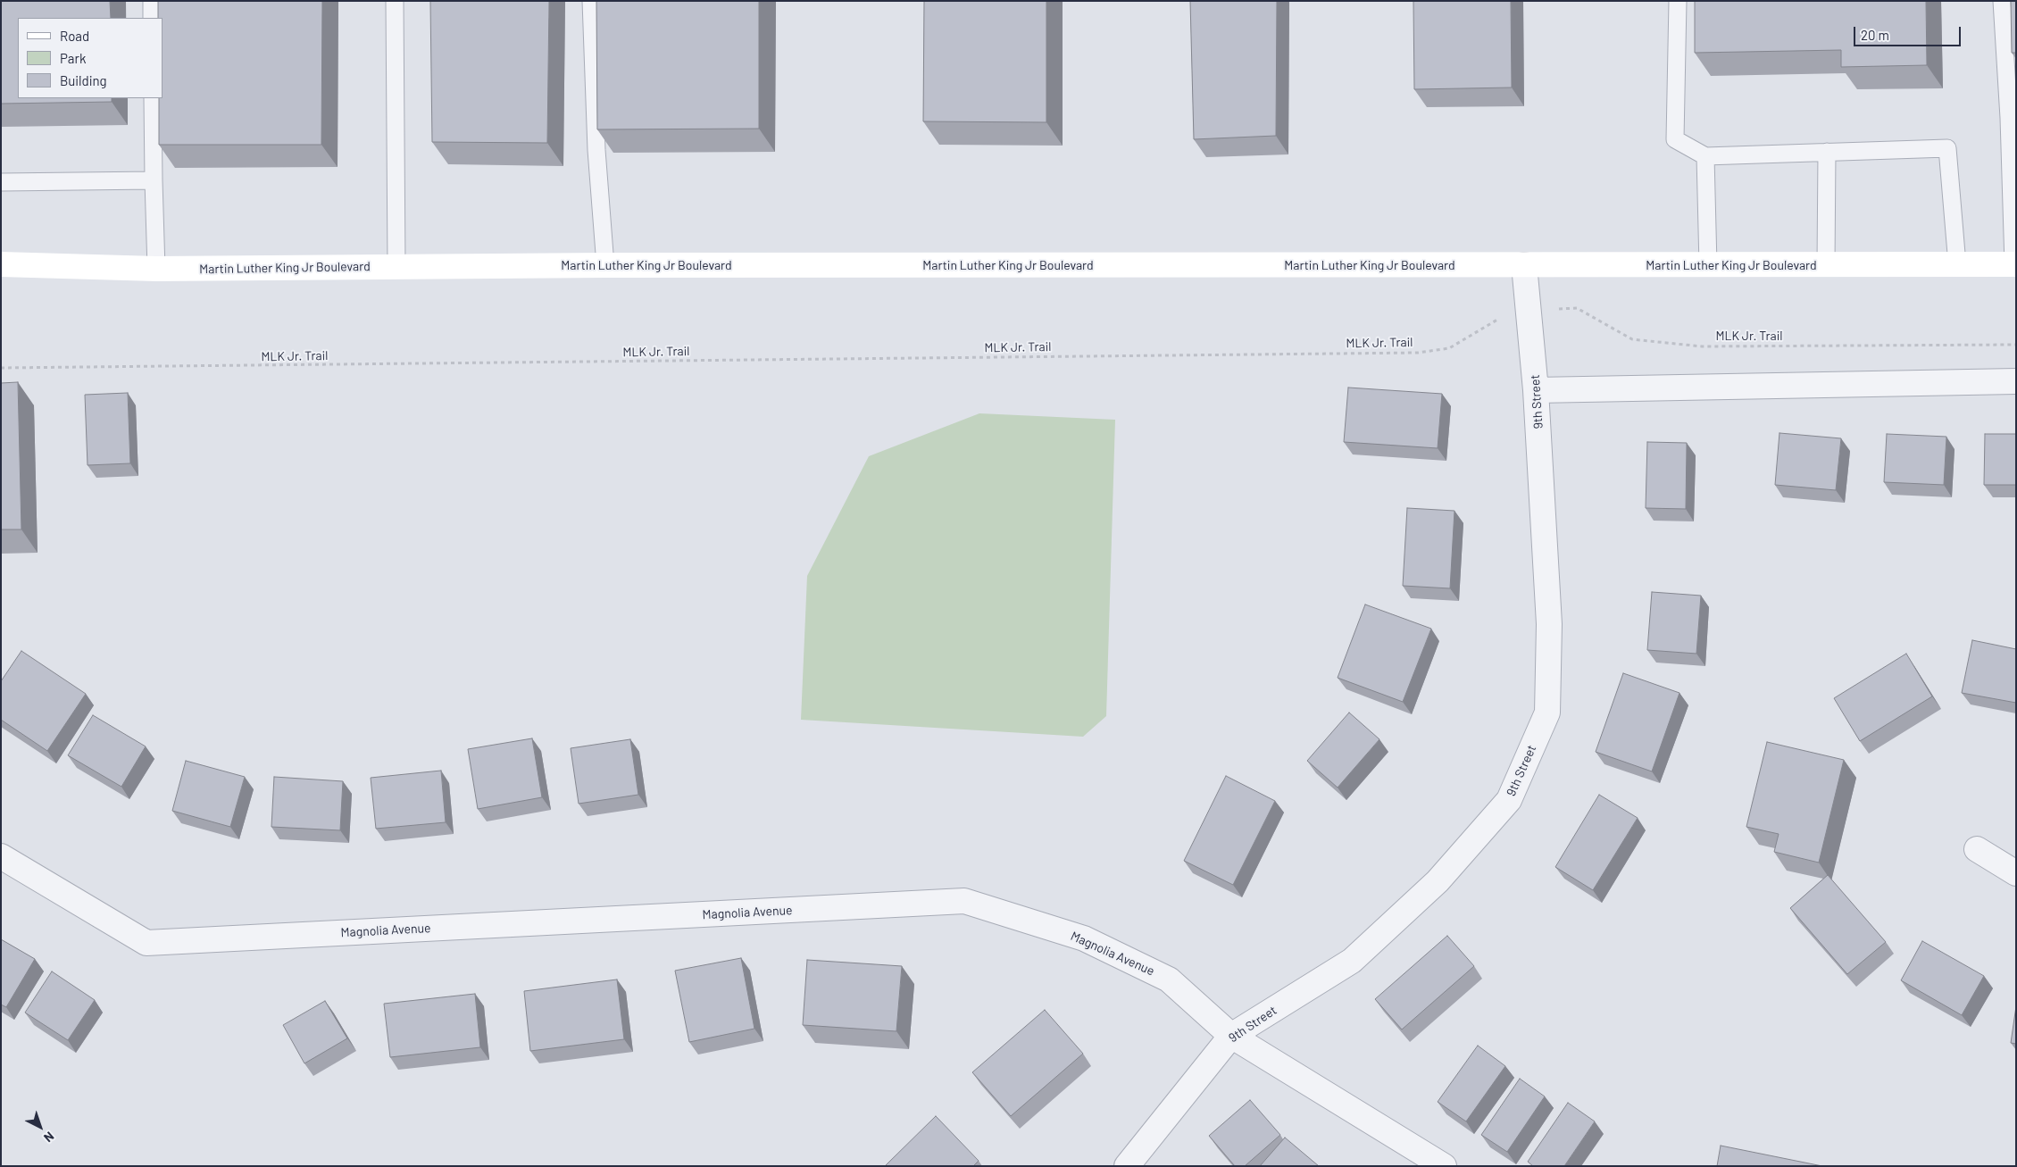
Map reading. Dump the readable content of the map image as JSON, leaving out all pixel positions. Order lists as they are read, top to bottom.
{
  "streets": {
    "main road": ["Martin Luther King Jr Boulevard"],
    "street": ["9th Street", "Magnolia Avenue"],
    "path": ["MLK Jr. Trail"]
  },
  "crossings": [
    ["Martin Luther King Jr Boulevard", "9th Street"],
    ["MLK Jr. Trail", "9th Street"],
    ["9th Street", "Magnolia Avenue"]
  ],
  "legend": ["Road", "Park", "Building"],
  "scale_bar": "20 m",
  "north": "bottom right"
}
